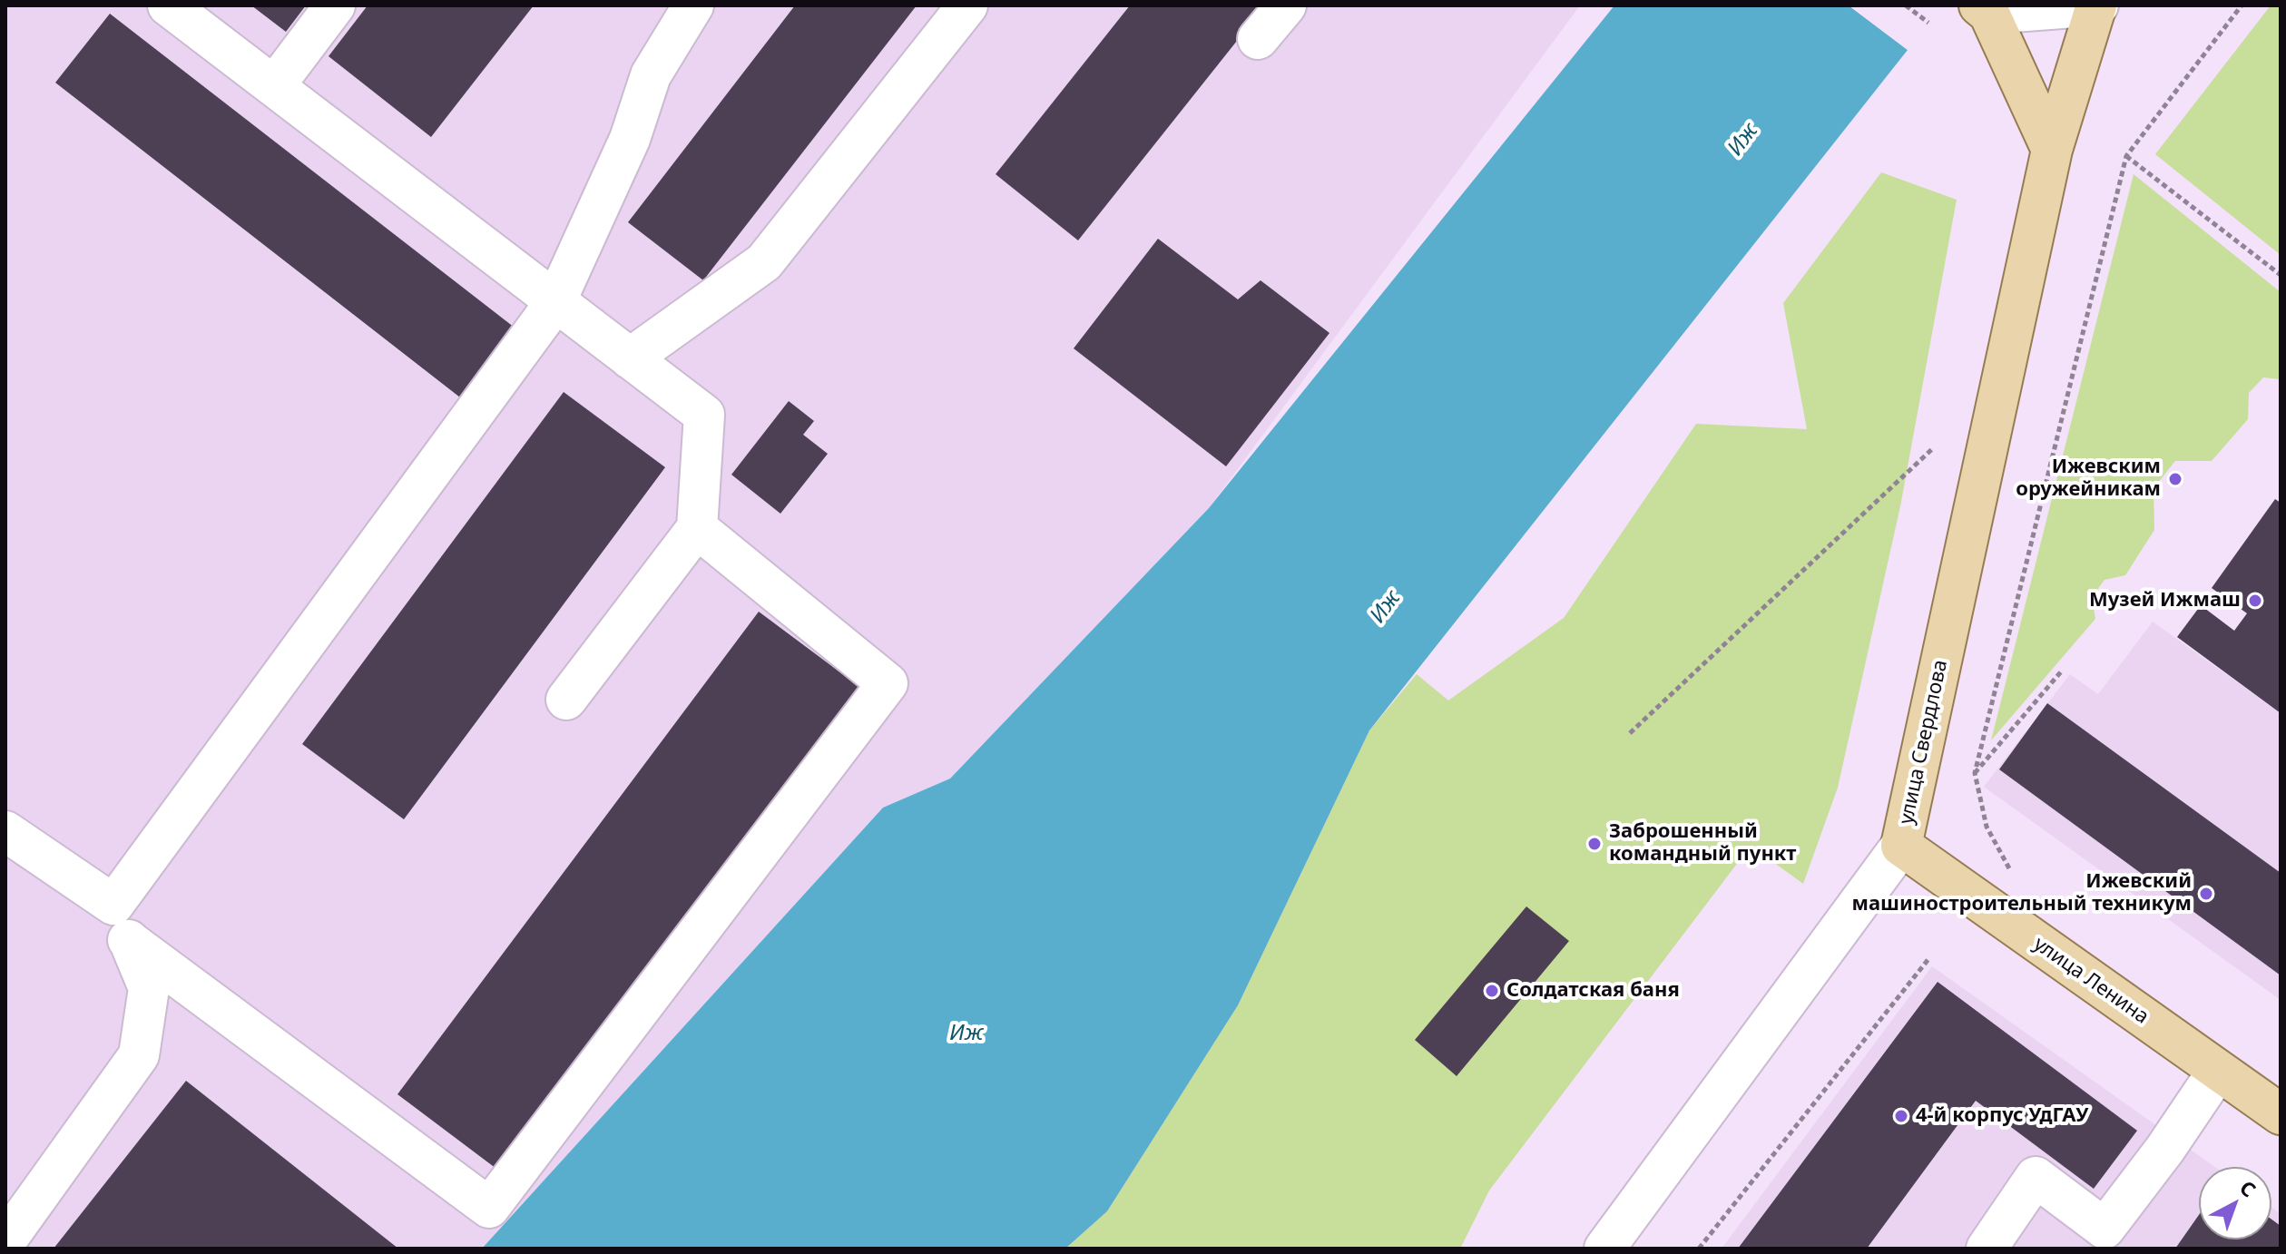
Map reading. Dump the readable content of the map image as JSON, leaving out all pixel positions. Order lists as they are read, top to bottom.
{
  "streets": {
    "main road": ["улица Свердлова", "улица Ленина"]
  },
  "crossings": [
    ["улица Свердлова", "улица Ленина"]
  ],
  "water": ["Иж"],
  "places": [
    "Ижевским оружейникам",
    "Музей Ижмаш",
    "Заброшенный командный пункт",
    "Ижевский машиностроительный техникум",
    "Солдатская баня",
    "4-й корпус УдГАУ"
  ],
  "north": "top right"
}
